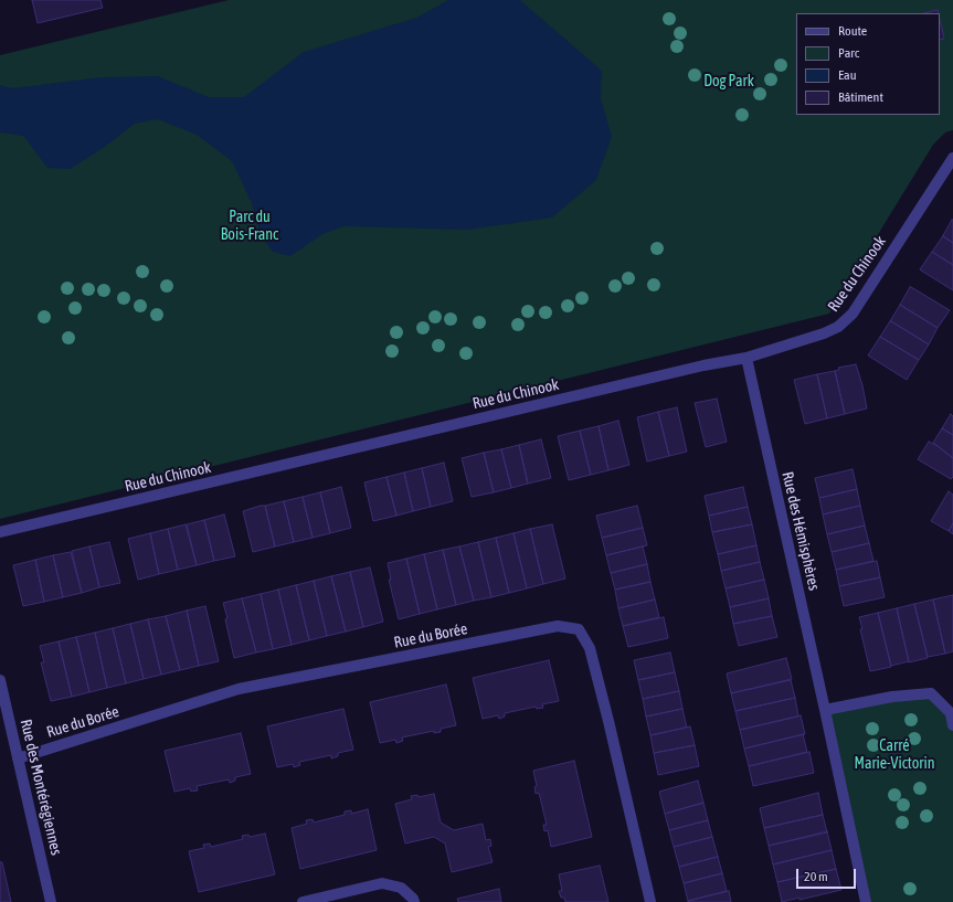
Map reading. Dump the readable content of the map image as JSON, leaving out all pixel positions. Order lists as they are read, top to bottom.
{
  "streets": {
    "street": [
      "Rue du Chinook",
      "Rue des Hémisphères",
      "Rue du Borée",
      "Rue des Montérégiennes"
    ]
  },
  "crossings": [
    ["Rue du Chinook", "Rue des Hémisphères"],
    ["Rue du Borée", "Rue des Montérégiennes"]
  ],
  "parks": ["Dog Park", "Parc du Bois-Franc", "Carré Marie-Victorin"],
  "legend": [
    "Route",
    "Parc",
    "Eau",
    "Bâtiment"
  ],
  "scale_bar": "20 m"
}
